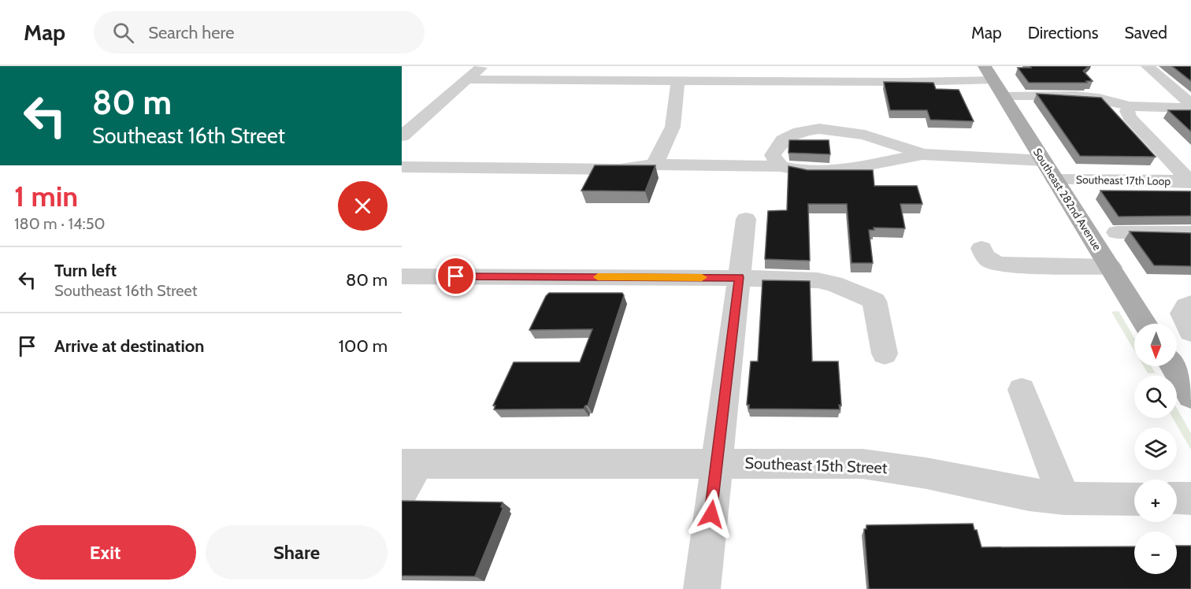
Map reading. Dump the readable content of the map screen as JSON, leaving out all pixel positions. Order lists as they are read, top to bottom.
{
  "streets": {
    "main road": ["Southeast 282nd Avenue"],
    "street": ["Southeast 17th Loop", "Southeast 15th Street"]
  },
  "crossings": [
    ["Southeast 17th Loop", "Southeast 282nd Avenue"]
  ],
  "north": "bottom",
  "page": {
    "header": "Map",
    "search": "Search here",
    "nav": ["Map", "Directions", "Saved"],
    "turn": ["80 m", "Southeast 16th Street"],
    "heading": ["1 min", "180 m · 14:50"],
    "list": [
      {
        "name": "Turn left",
        "note": "Southeast 16th Street",
        "value": "80 m"
      },
      {
        "name": "Arrive at destination",
        "value": "100 m"
      }
    ],
    "map_buttons": ["+", "−"],
    "buttons": ["Exit", "Share"]
  }
}
